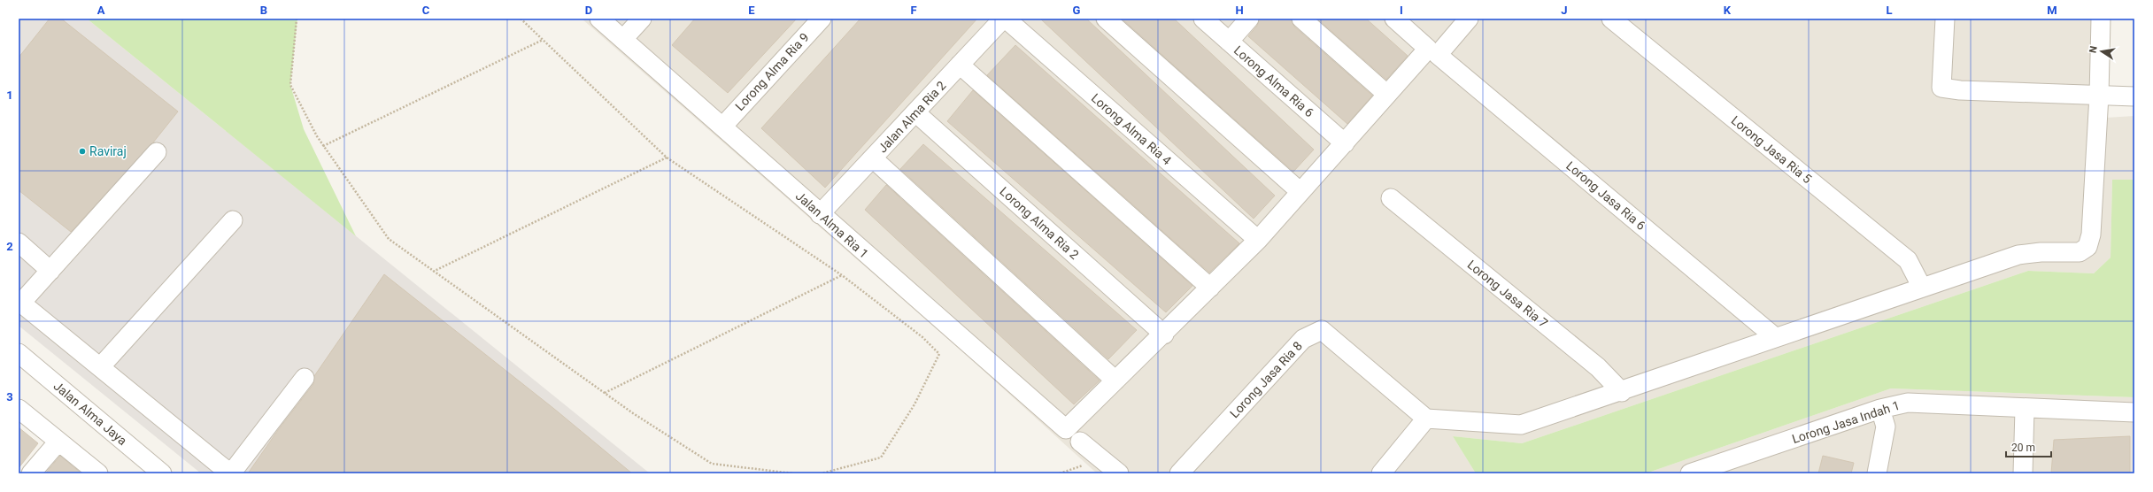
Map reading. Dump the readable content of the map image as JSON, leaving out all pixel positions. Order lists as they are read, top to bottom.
{
  "streets": {
    "street": [
      "Lorong Alma Ria 9",
      "Lorong Alma Ria 6",
      "Jalan Alma Ria 2",
      "Lorong Alma Ria 4",
      "Lorong Jasa Ria 5",
      "Lorong Jasa Ria 6",
      "Lorong Alma Ria 2",
      "Jalan Alma Ria 1",
      "Lorong Jasa Ria 7",
      "Lorong Jasa Ria 8",
      "Jalan Alma Jaya",
      "Lorong Jasa Indah 1"
    ]
  },
  "crossings": [
    ["Lorong Alma Ria 9", "Jalan Alma Ria 1"],
    ["Jalan Alma Ria 2", "Lorong Alma Ria 4"],
    ["Jalan Alma Ria 2", "Lorong Alma Ria 2"],
    ["Jalan Alma Ria 2", "Jalan Alma Ria 1"]
  ],
  "places": ["Raviraj"],
  "scale_bar": "20 m",
  "north": "left",
  "grid": {
    "columns": [
      "A",
      "B",
      "C",
      "D",
      "E",
      "F",
      "G",
      "H",
      "I",
      "J",
      "K",
      "L",
      "M"
    ],
    "rows": ["1", "2", "3"]
  }
}
